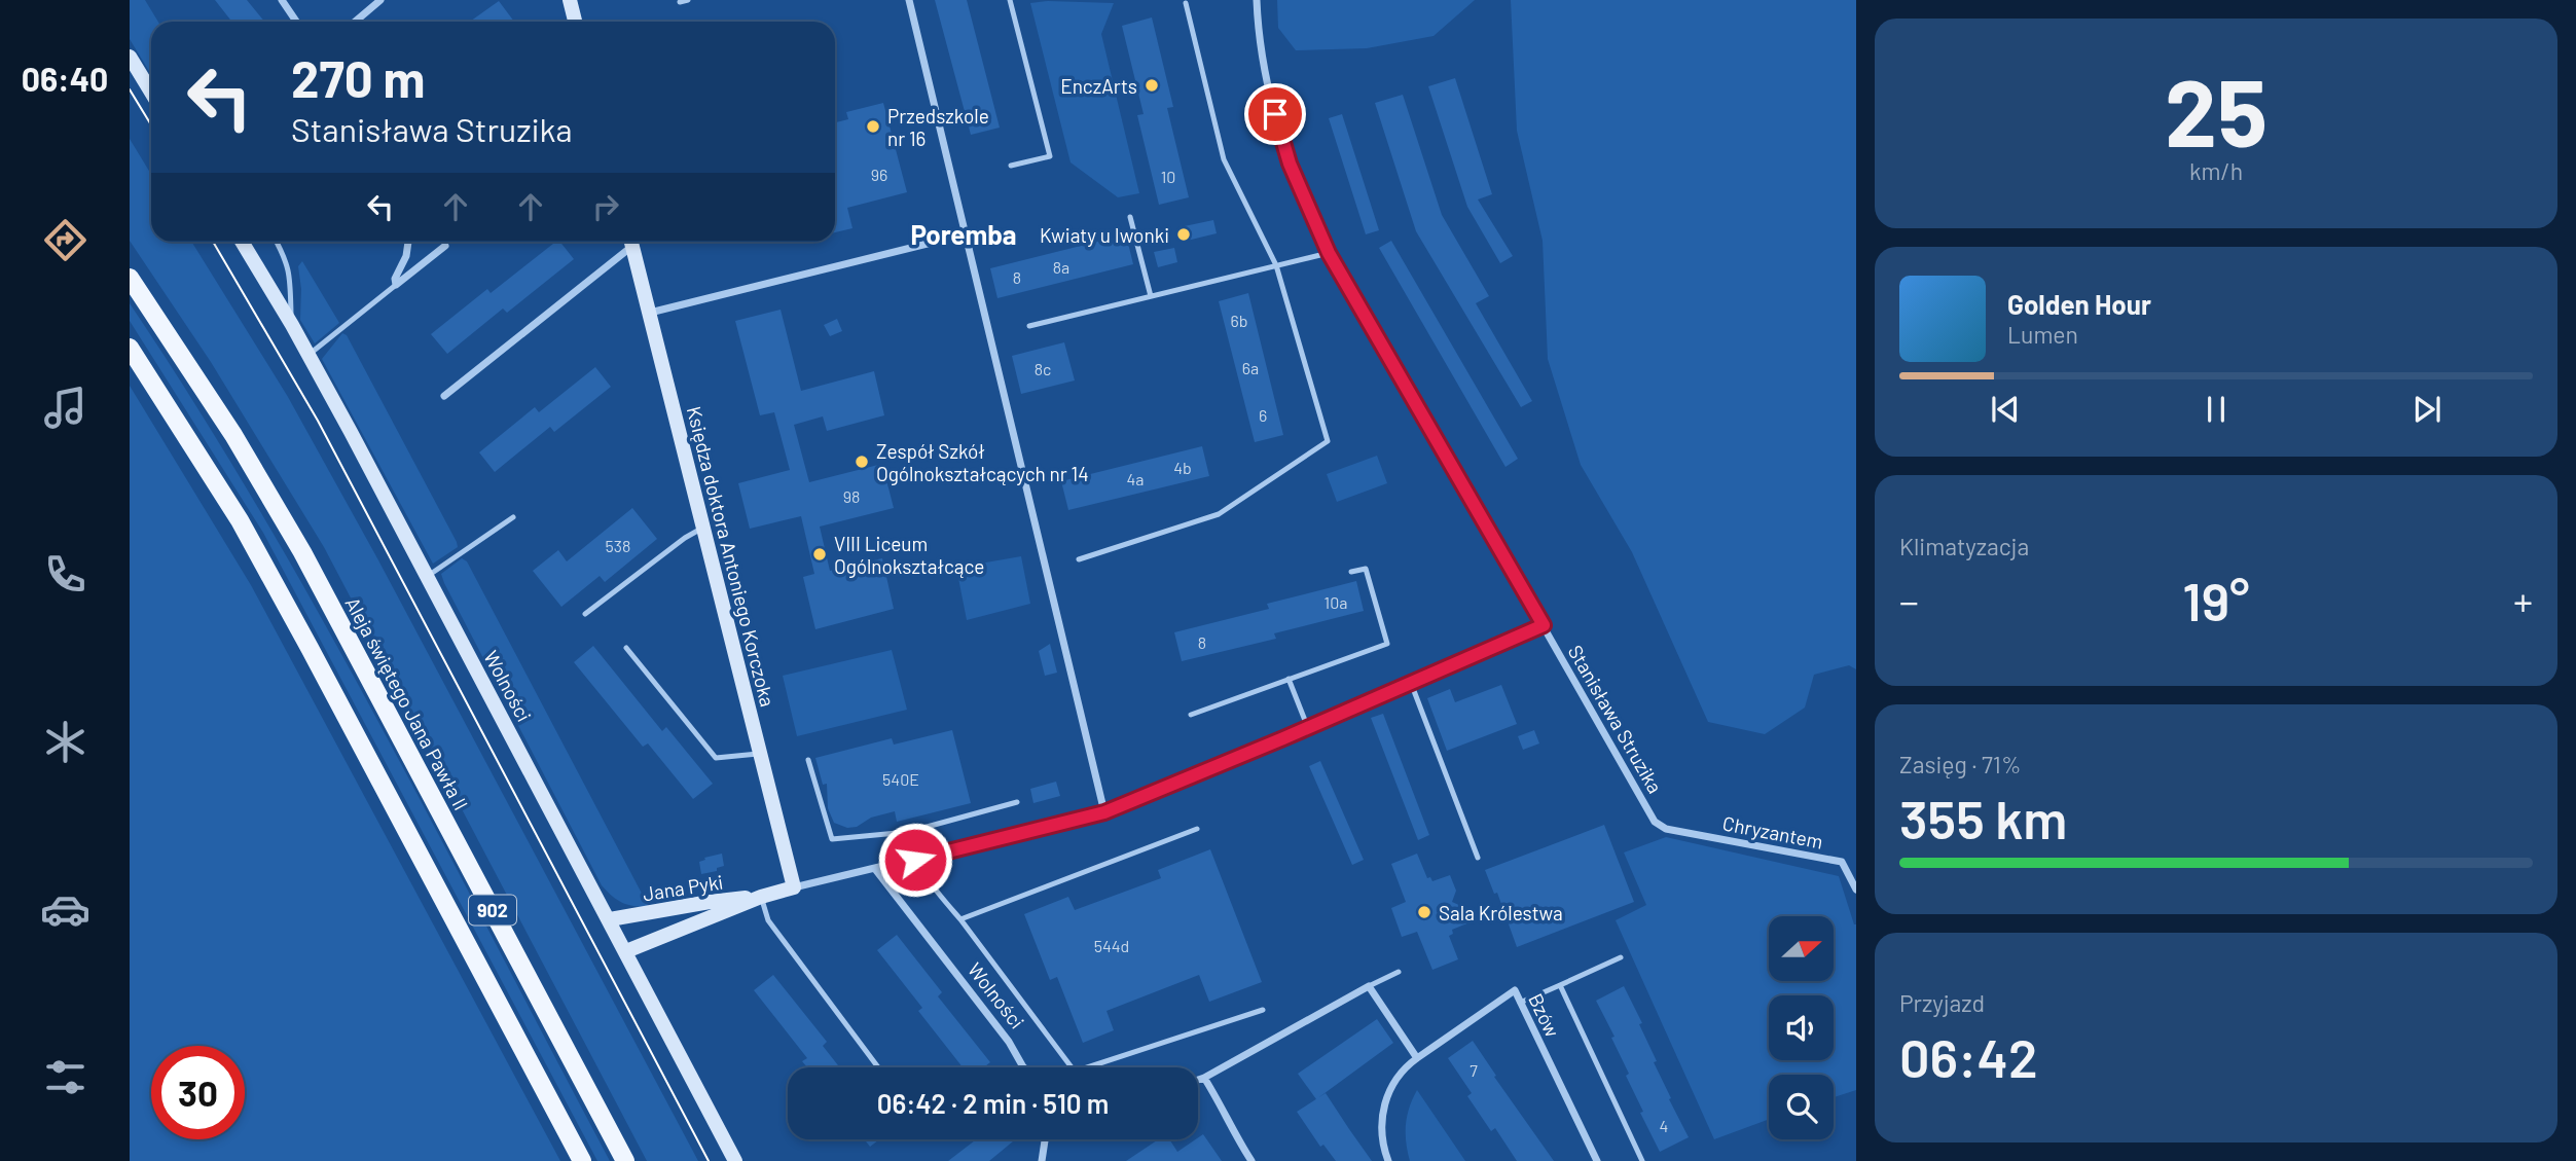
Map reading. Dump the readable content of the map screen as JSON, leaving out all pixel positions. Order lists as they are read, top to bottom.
{
  "streets": {
    "main road": ["Aleja świętego Jana Pawła II", "902"],
    "street": [
      "Księdza doktora Antoniego Korczoka",
      "Wolności",
      "Stanisława Struzika",
      "Chryzantem",
      "Jana Pyki",
      "Bzów"
    ]
  },
  "crossings": [
    ["Księdza doktora Antoniego Korczoka", "Jana Pyki"],
    ["Wolności", "Jana Pyki"],
    ["Stanisława Struzika", "Chryzantem"],
    ["Stanisława Struzika", "Jana Pyki"]
  ],
  "districts": ["Poremba"],
  "places": [
    "EnczArts",
    "Przedszkole nr 16",
    "Kwiaty u Iwonki",
    "Zespół Szkół Ogólnokształcących nr 14",
    "VIII Liceum Ogólnokształcące",
    "Sala Królestwa"
  ],
  "house_numbers": [
    "96",
    "10",
    "8a",
    "8",
    "6b",
    "6a",
    "8c",
    "6",
    "4b",
    "4a",
    "98",
    "538",
    "10a",
    "8",
    "540E",
    "544d",
    "7",
    "4"
  ],
  "north": "right",
  "page": {
    "tabs": "06:40",
    "tile": [
      ["25", "km/h"],
      "Klimatyzacja",
      ["Zasięg · 71%", "355 km"],
      ["Przyjazd", "06:42"]
    ],
    "turn": ["270 m", "Stanisława Struzika"],
    "song": ["Golden Hour", "Lumen"],
    "heat": ["−", "19°", "+"],
    "limit": "30",
    "trip": "06:42 · 2 min · 510 m"
  }
}
